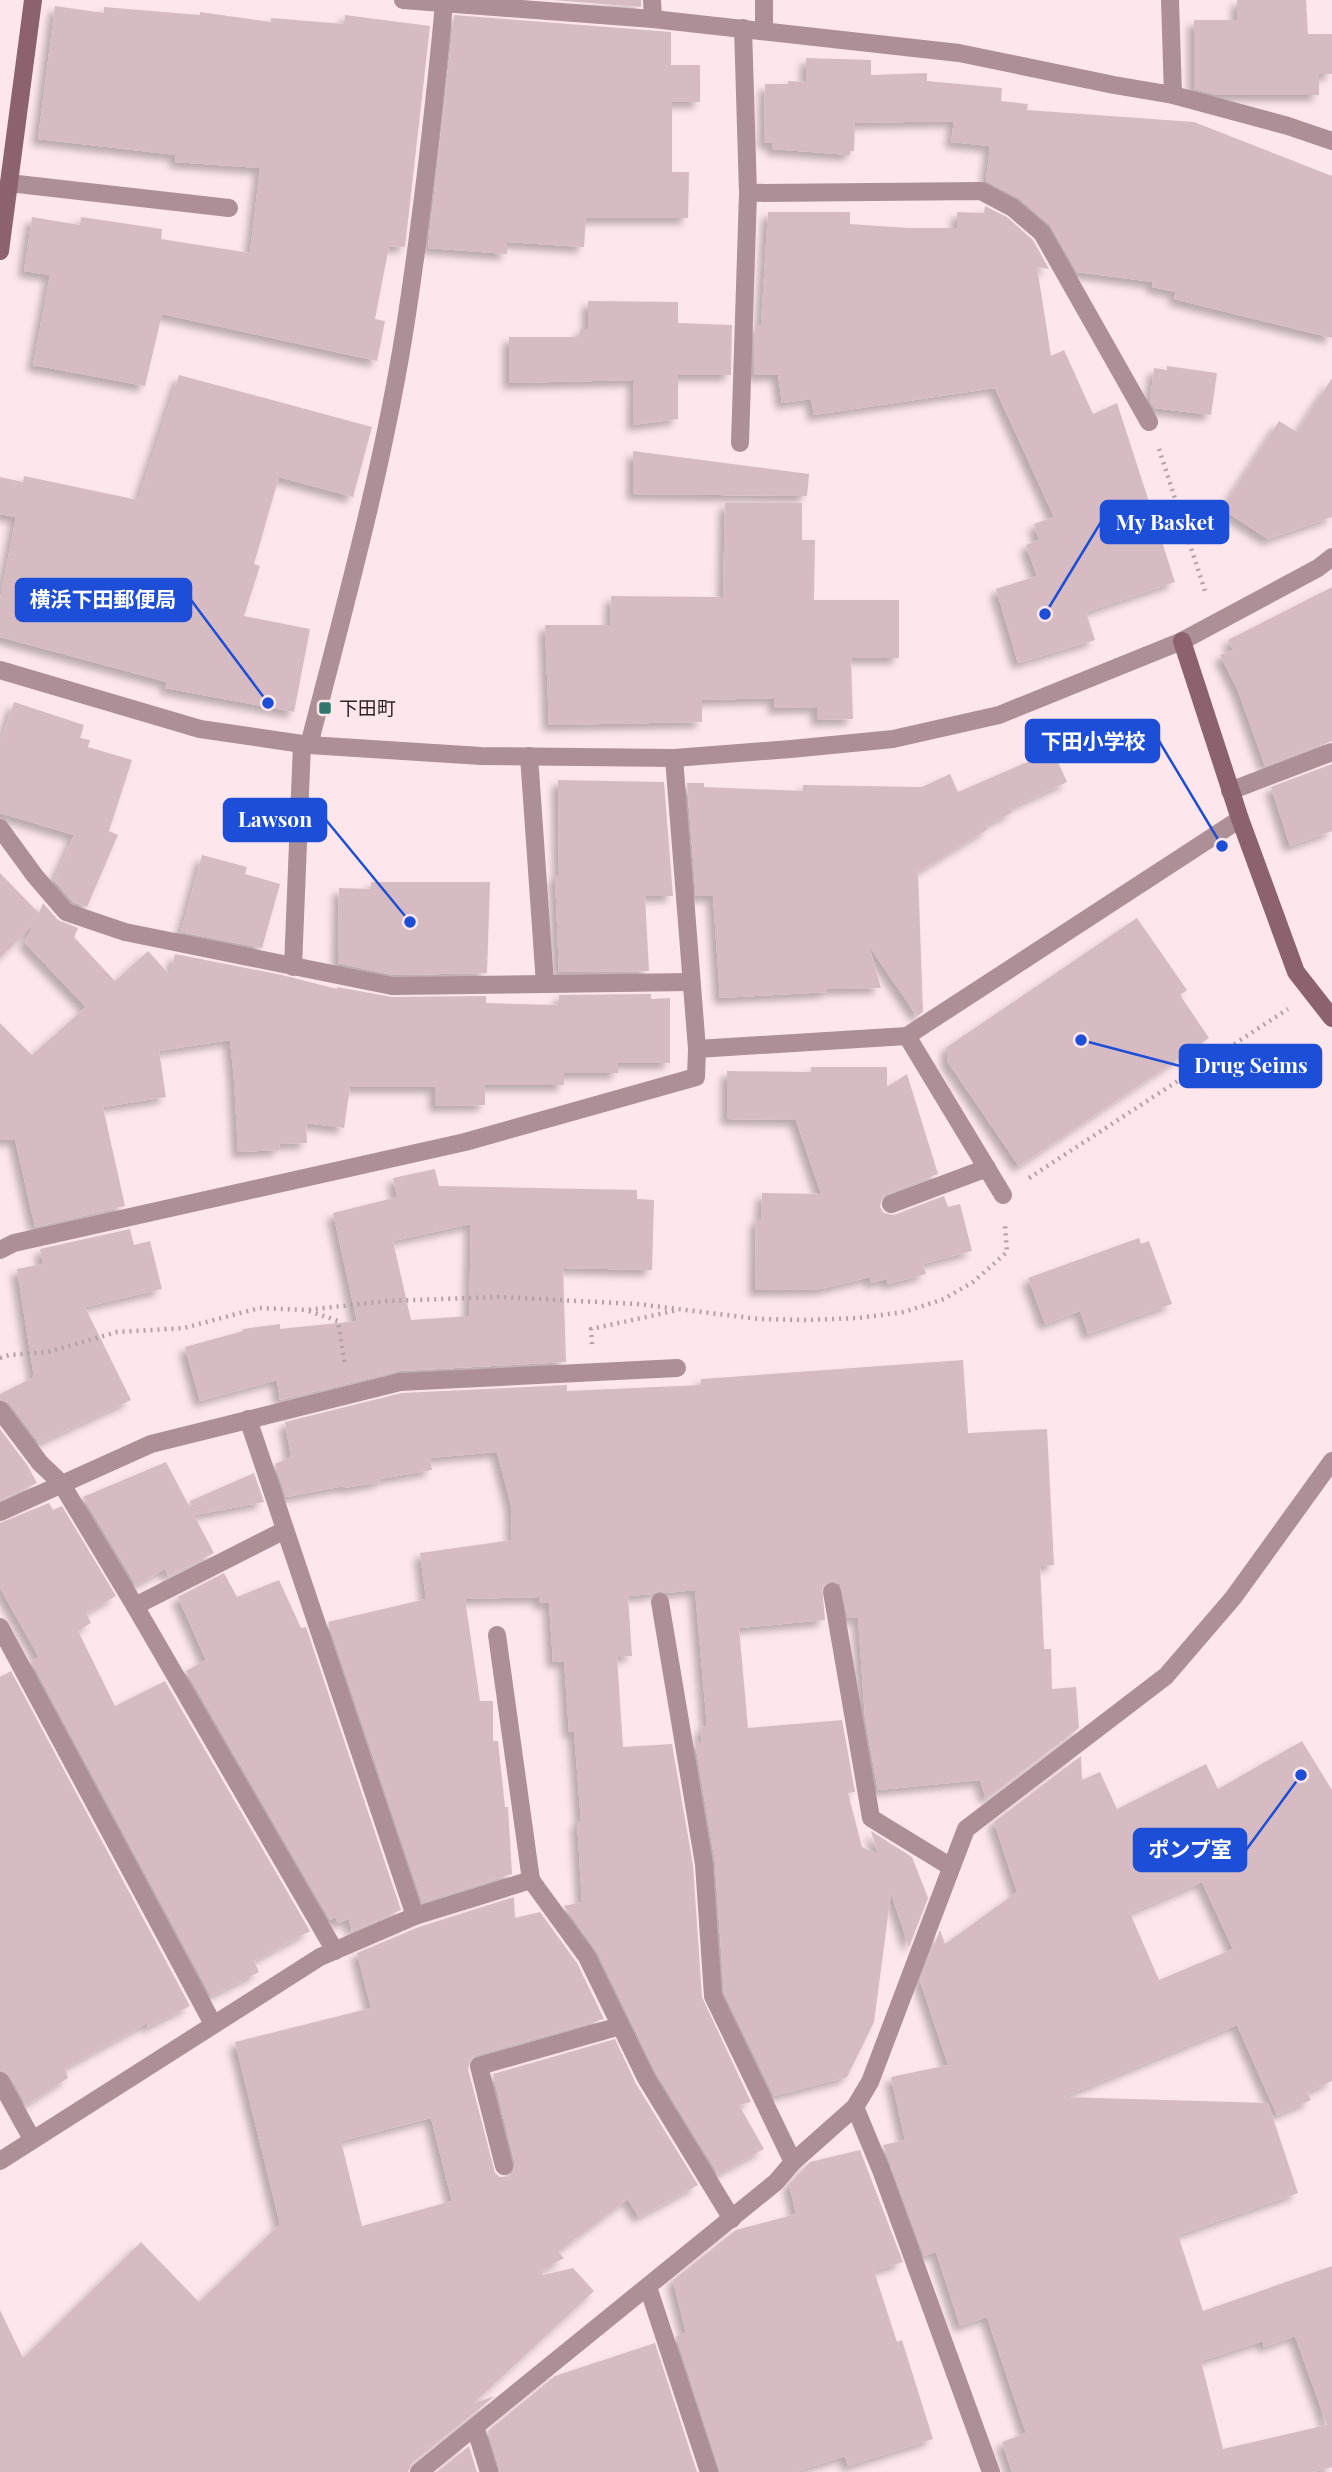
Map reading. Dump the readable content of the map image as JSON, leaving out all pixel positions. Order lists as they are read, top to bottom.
{
  "places": {
    "other": [
      "My Basket",
      "横浜下田郵便局",
      "下田小学校",
      "Lawson",
      "Drug Seims",
      "ポンプ室"
    ],
    "transit": ["下田町"]
  }
}
